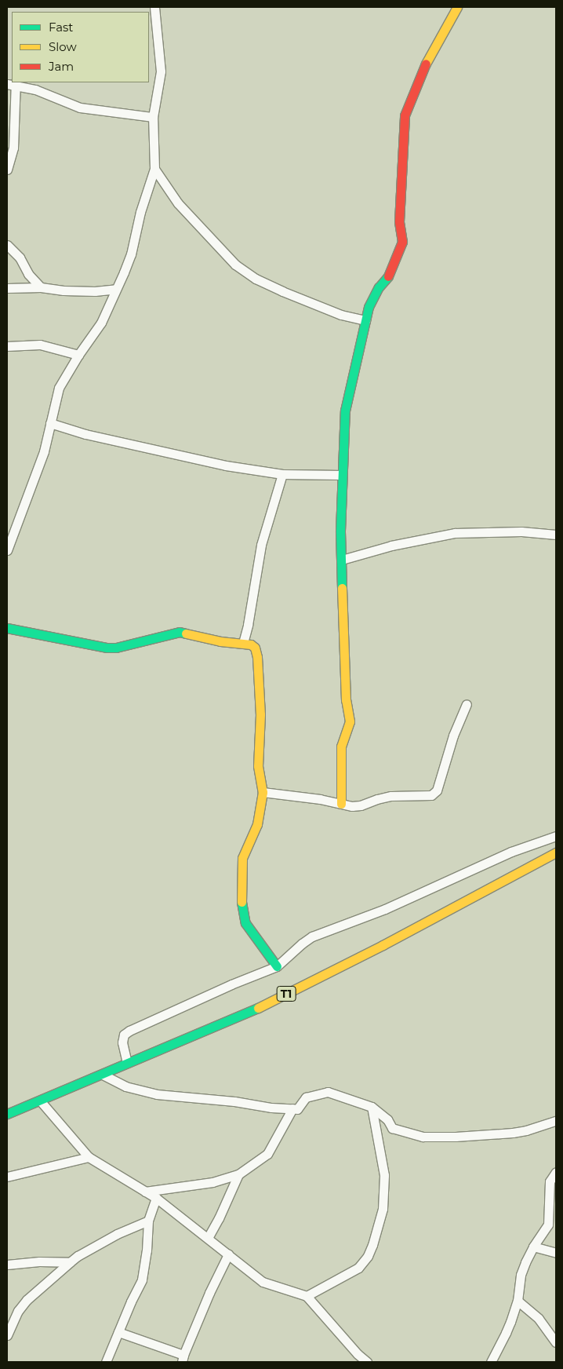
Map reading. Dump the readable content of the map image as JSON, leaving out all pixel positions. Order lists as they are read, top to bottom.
{
  "streets": {
    "main road": ["T1"]
  },
  "legend": ["Fast", "Slow", "Jam"]
}
